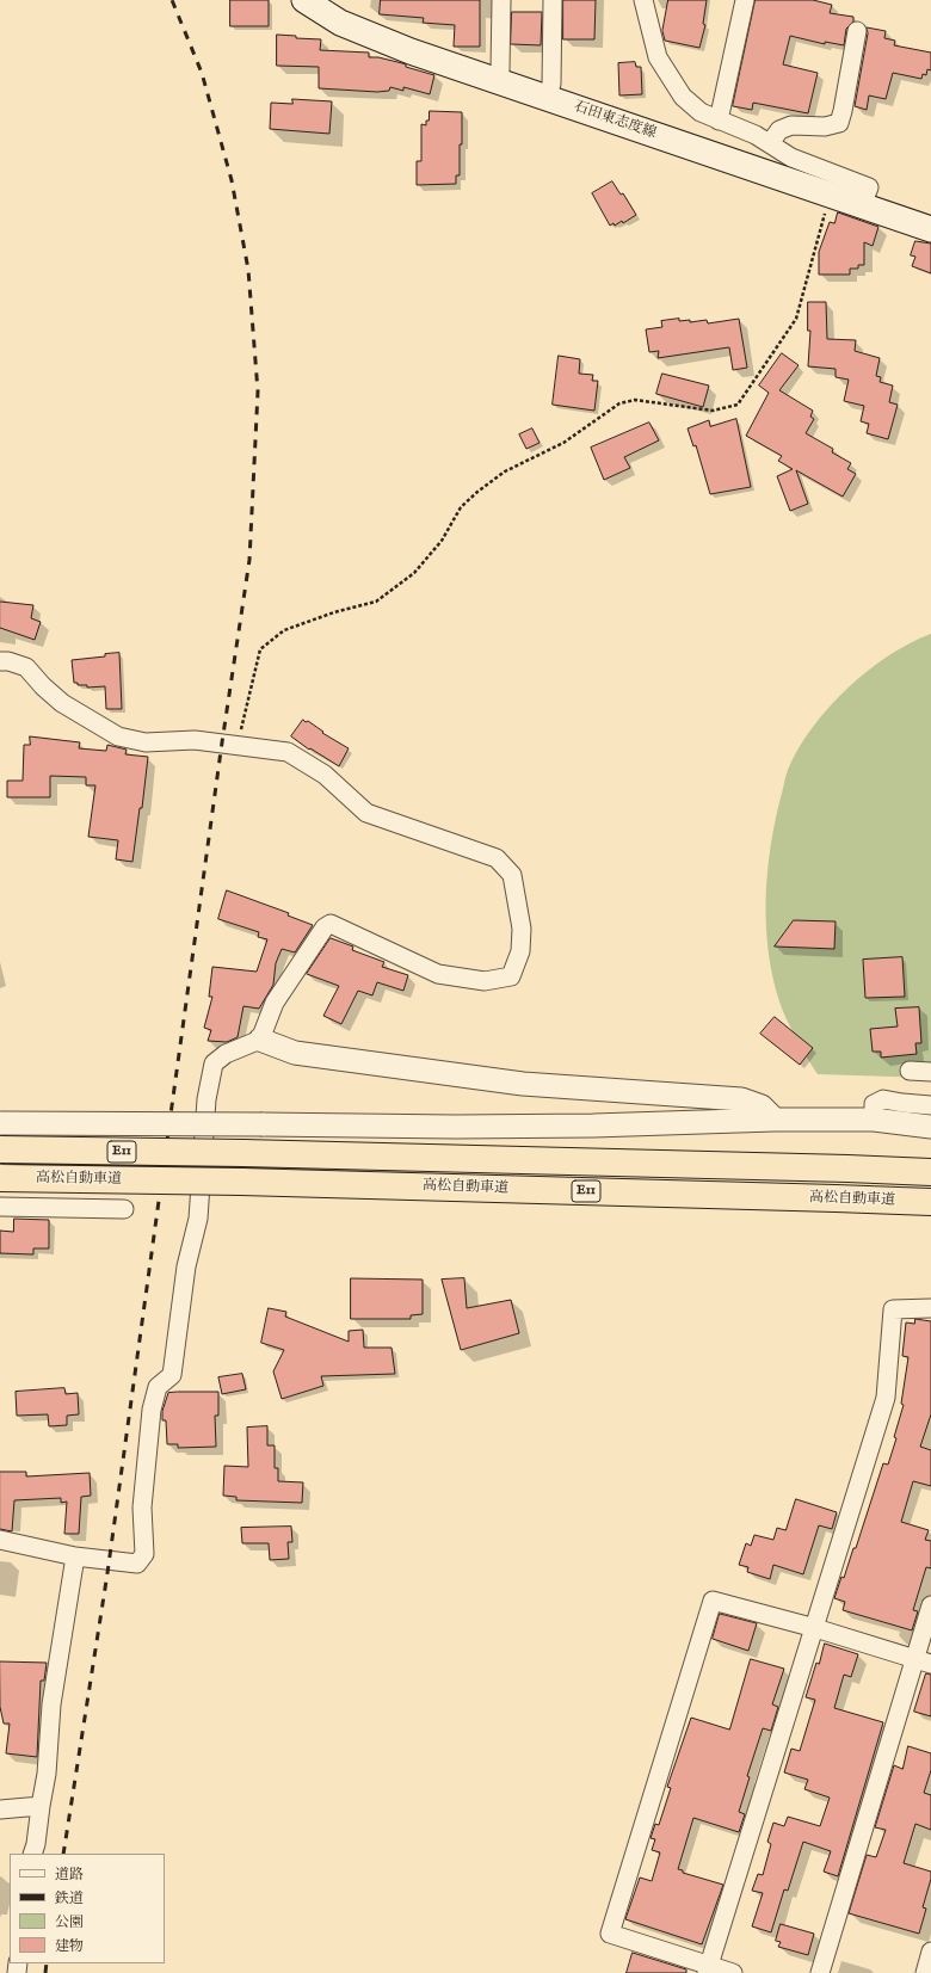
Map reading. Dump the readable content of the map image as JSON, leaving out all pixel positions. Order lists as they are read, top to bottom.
{
  "streets": {
    "highway": ["E11", "高松自動車道"],
    "main road": ["石田東志度線"]
  },
  "legend": [
    "道路",
    "鉄道",
    "公園",
    "建物"
  ]
}
